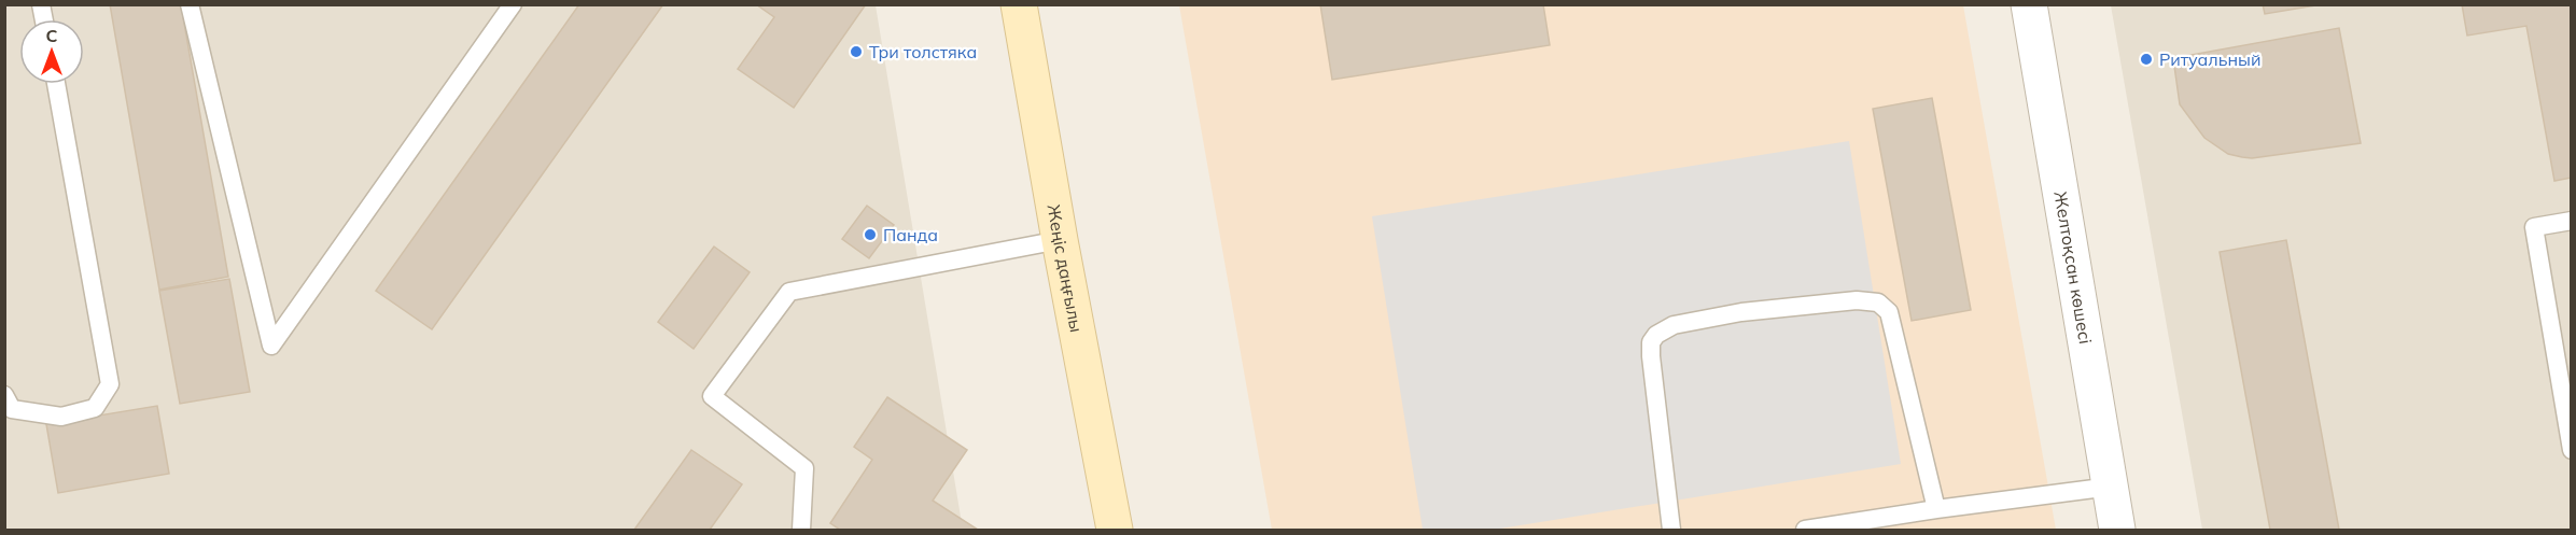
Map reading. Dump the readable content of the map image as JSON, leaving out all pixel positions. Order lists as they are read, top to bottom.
{
  "streets": {
    "main road": ["Жеңіс даңғылы"],
    "street": ["Желтоқсан көшесі"]
  },
  "places": ["Три толстяка", "Ритуальный", "Панда"],
  "north": "top"
}
